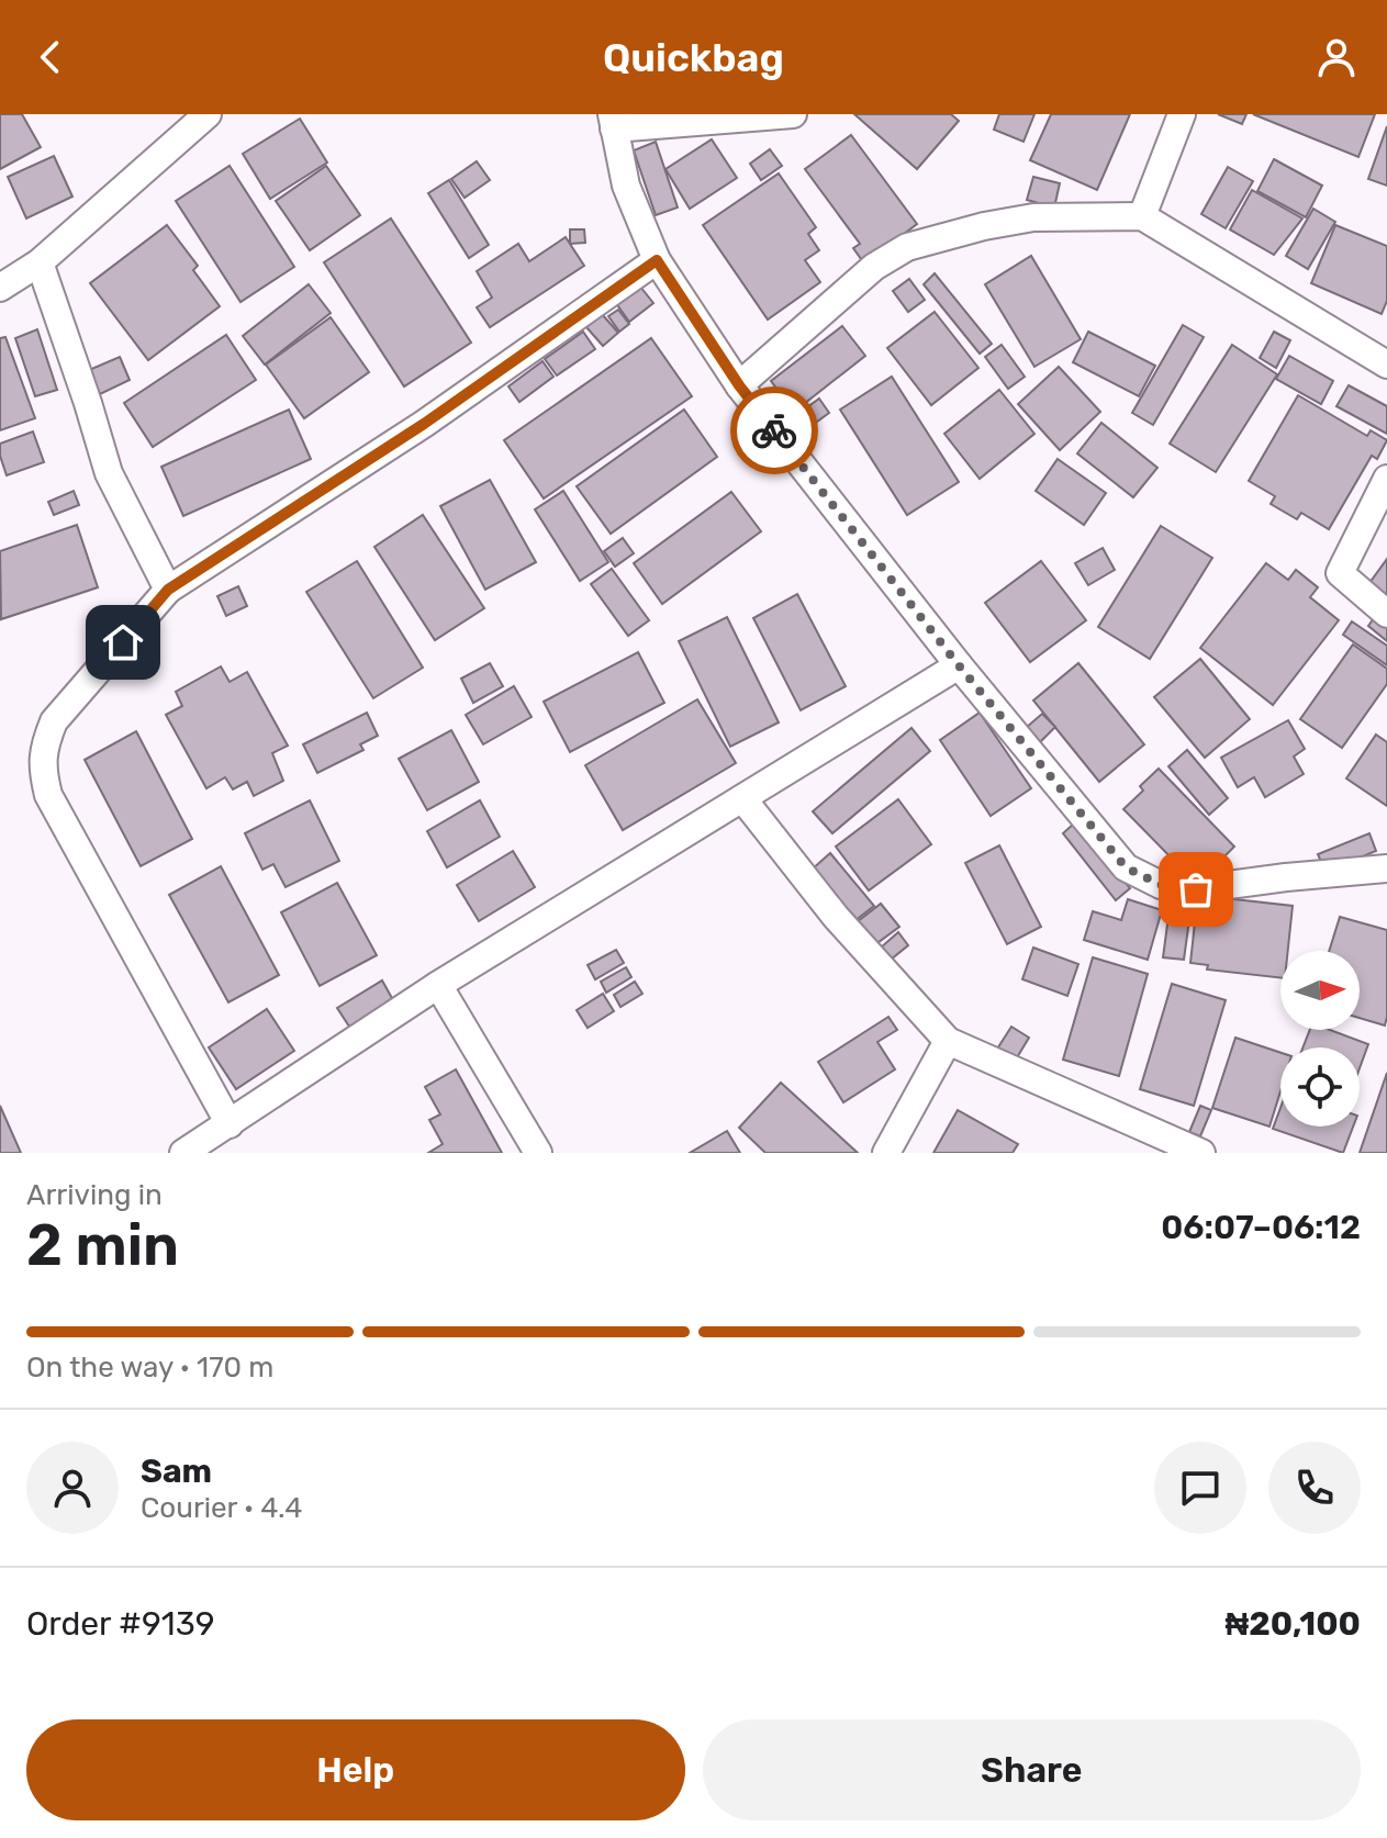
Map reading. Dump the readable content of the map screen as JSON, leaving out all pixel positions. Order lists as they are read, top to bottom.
{
  "north": "right",
  "page": {
    "header": "Quickbag",
    "heading": ["2 min", "Arriving in", "06:07–06:12"],
    "panel": [
      "Sam",
      "Courier · 4.4",
      "Order #9139",
      "₦20,100"
    ],
    "bar": "On the way · 170 m",
    "buttons": ["Help", "Share"]
  }
}
